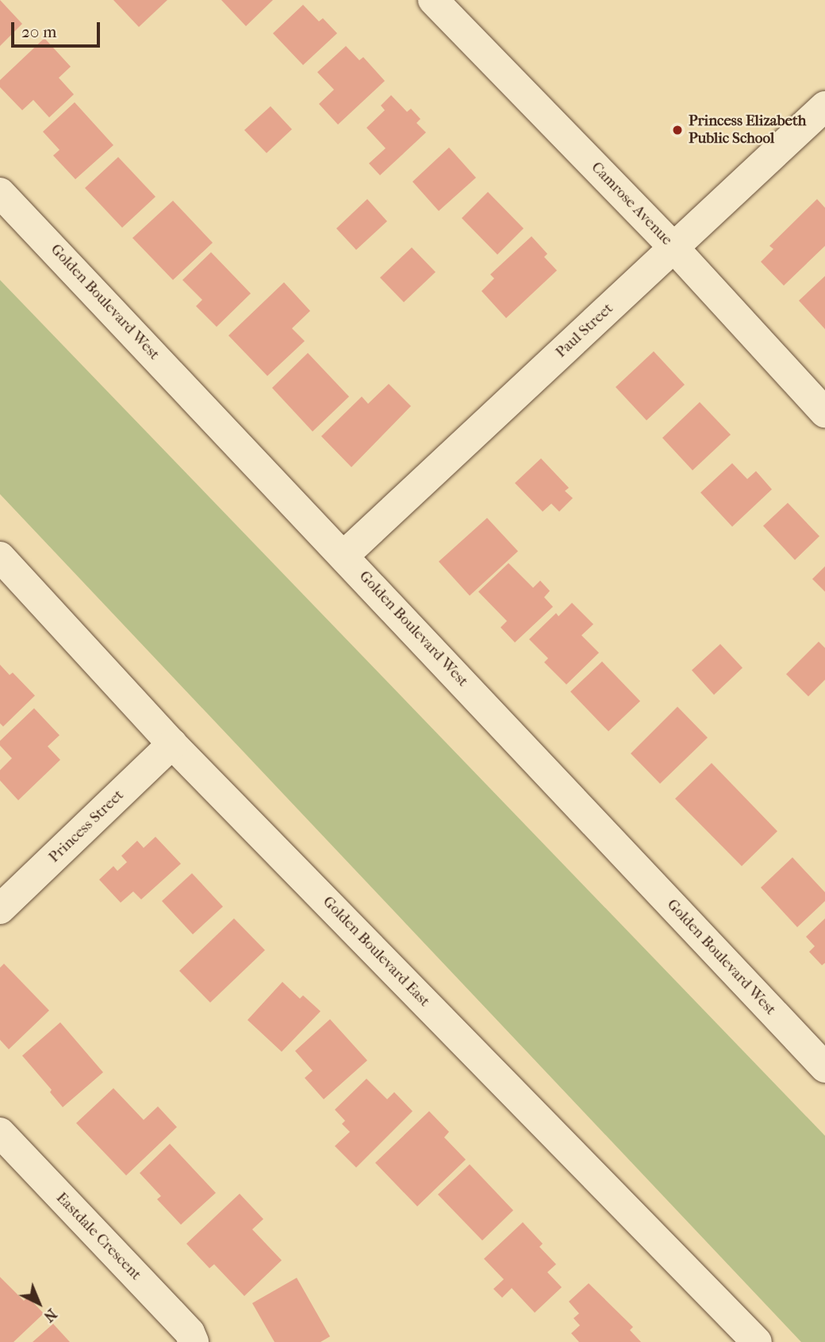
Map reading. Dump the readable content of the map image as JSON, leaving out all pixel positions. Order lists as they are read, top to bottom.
{
  "streets": {
    "street": [
      "Camrose Avenue",
      "Golden Boulevard West",
      "Paul Street",
      "Princess Street",
      "Golden Boulevard East",
      "Eastdale Crescent"
    ]
  },
  "crossings": [
    ["Camrose Avenue", "Paul Street"],
    ["Golden Boulevard West", "Paul Street"],
    ["Princess Street", "Golden Boulevard East"]
  ],
  "places": ["Princess Elizabeth Public School"],
  "scale_bar": "20 m",
  "north": "bottom right"
}
